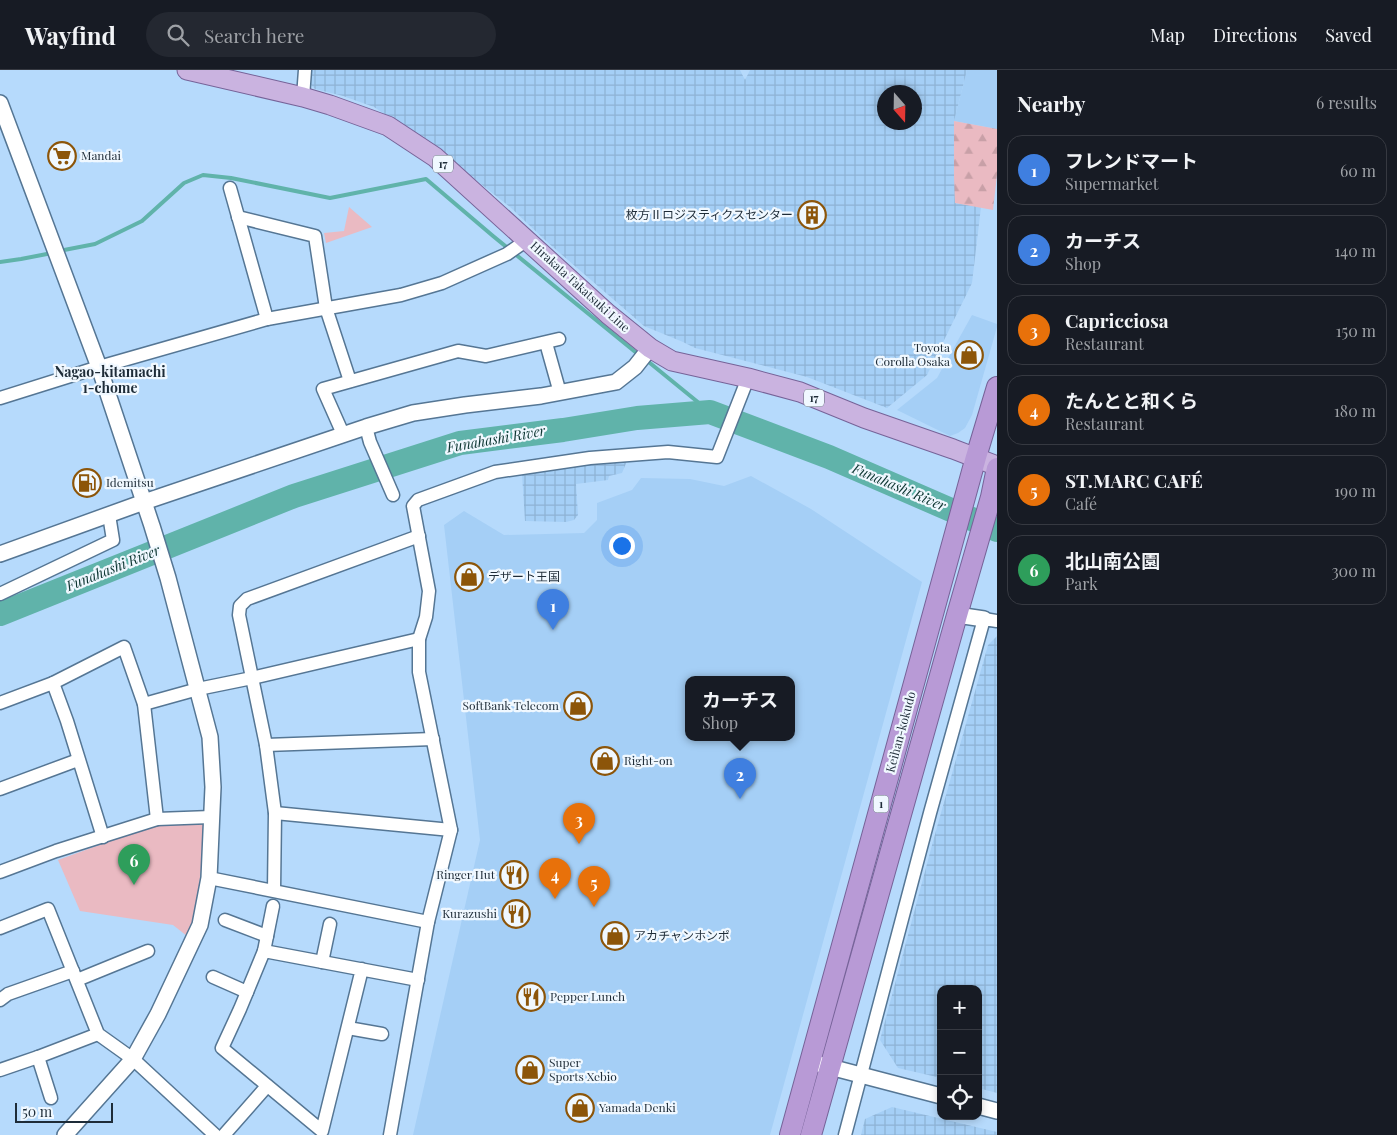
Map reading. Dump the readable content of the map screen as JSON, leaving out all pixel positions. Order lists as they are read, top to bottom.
{
  "streets": {
    "highway": ["Keihan-kokudo", "1"],
    "main road": ["17", "Hirakata Takatsuki Line"]
  },
  "crossings": [
    ["Hirakata Takatsuki Line", "Keihan-kokudo"]
  ],
  "districts": ["Nagao-kitamachi 1-chome"],
  "water": ["Funahashi River"],
  "places": {
    "supermarket": ["Mandai"],
    "building": ["枚方Ⅱロジスティクスセンター"],
    "shop": [
      "Toyota Corolla Osaka",
      "デザート王国",
      "SoftBank Telecom",
      "Right-on",
      "アカチャンホンポ",
      "Super Sports Xebio",
      "Yamada Denki"
    ],
    "fuel station": ["Idemitsu"],
    "restaurant": ["Ringer Hut", "Kurazushi", "Pepper Lunch"]
  },
  "scale_bar": "50 m",
  "north": "bottom",
  "page": {
    "header": "Wayfind",
    "search": "Search here",
    "nav": ["Map", "Directions", "Saved"],
    "heading": ["Nearby", "6 results"],
    "list": [
      {
        "mark": "1",
        "name": "フレンドマート",
        "note": "Supermarket",
        "value": "60 m"
      },
      {
        "mark": "2",
        "name": "カーチス",
        "note": "Shop",
        "value": "140 m"
      },
      {
        "mark": "3",
        "name": "Capricciosa",
        "note": "Restaurant",
        "value": "150 m"
      },
      {
        "mark": "4",
        "name": "たんとと和くら",
        "note": "Restaurant",
        "value": "180 m"
      },
      {
        "mark": "5",
        "name": "ST.MARC CAFÉ",
        "note": "Café",
        "value": "190 m"
      },
      {
        "mark": "6",
        "name": "北山南公園",
        "note": "Park",
        "value": "300 m"
      }
    ],
    "pins": [
      "1",
      "2",
      "3",
      "6",
      "4",
      "5"
    ],
    "popup": ["カーチス", "Shop"],
    "map_buttons": ["+", "−"],
    "scale": "50 m"
  }
}
